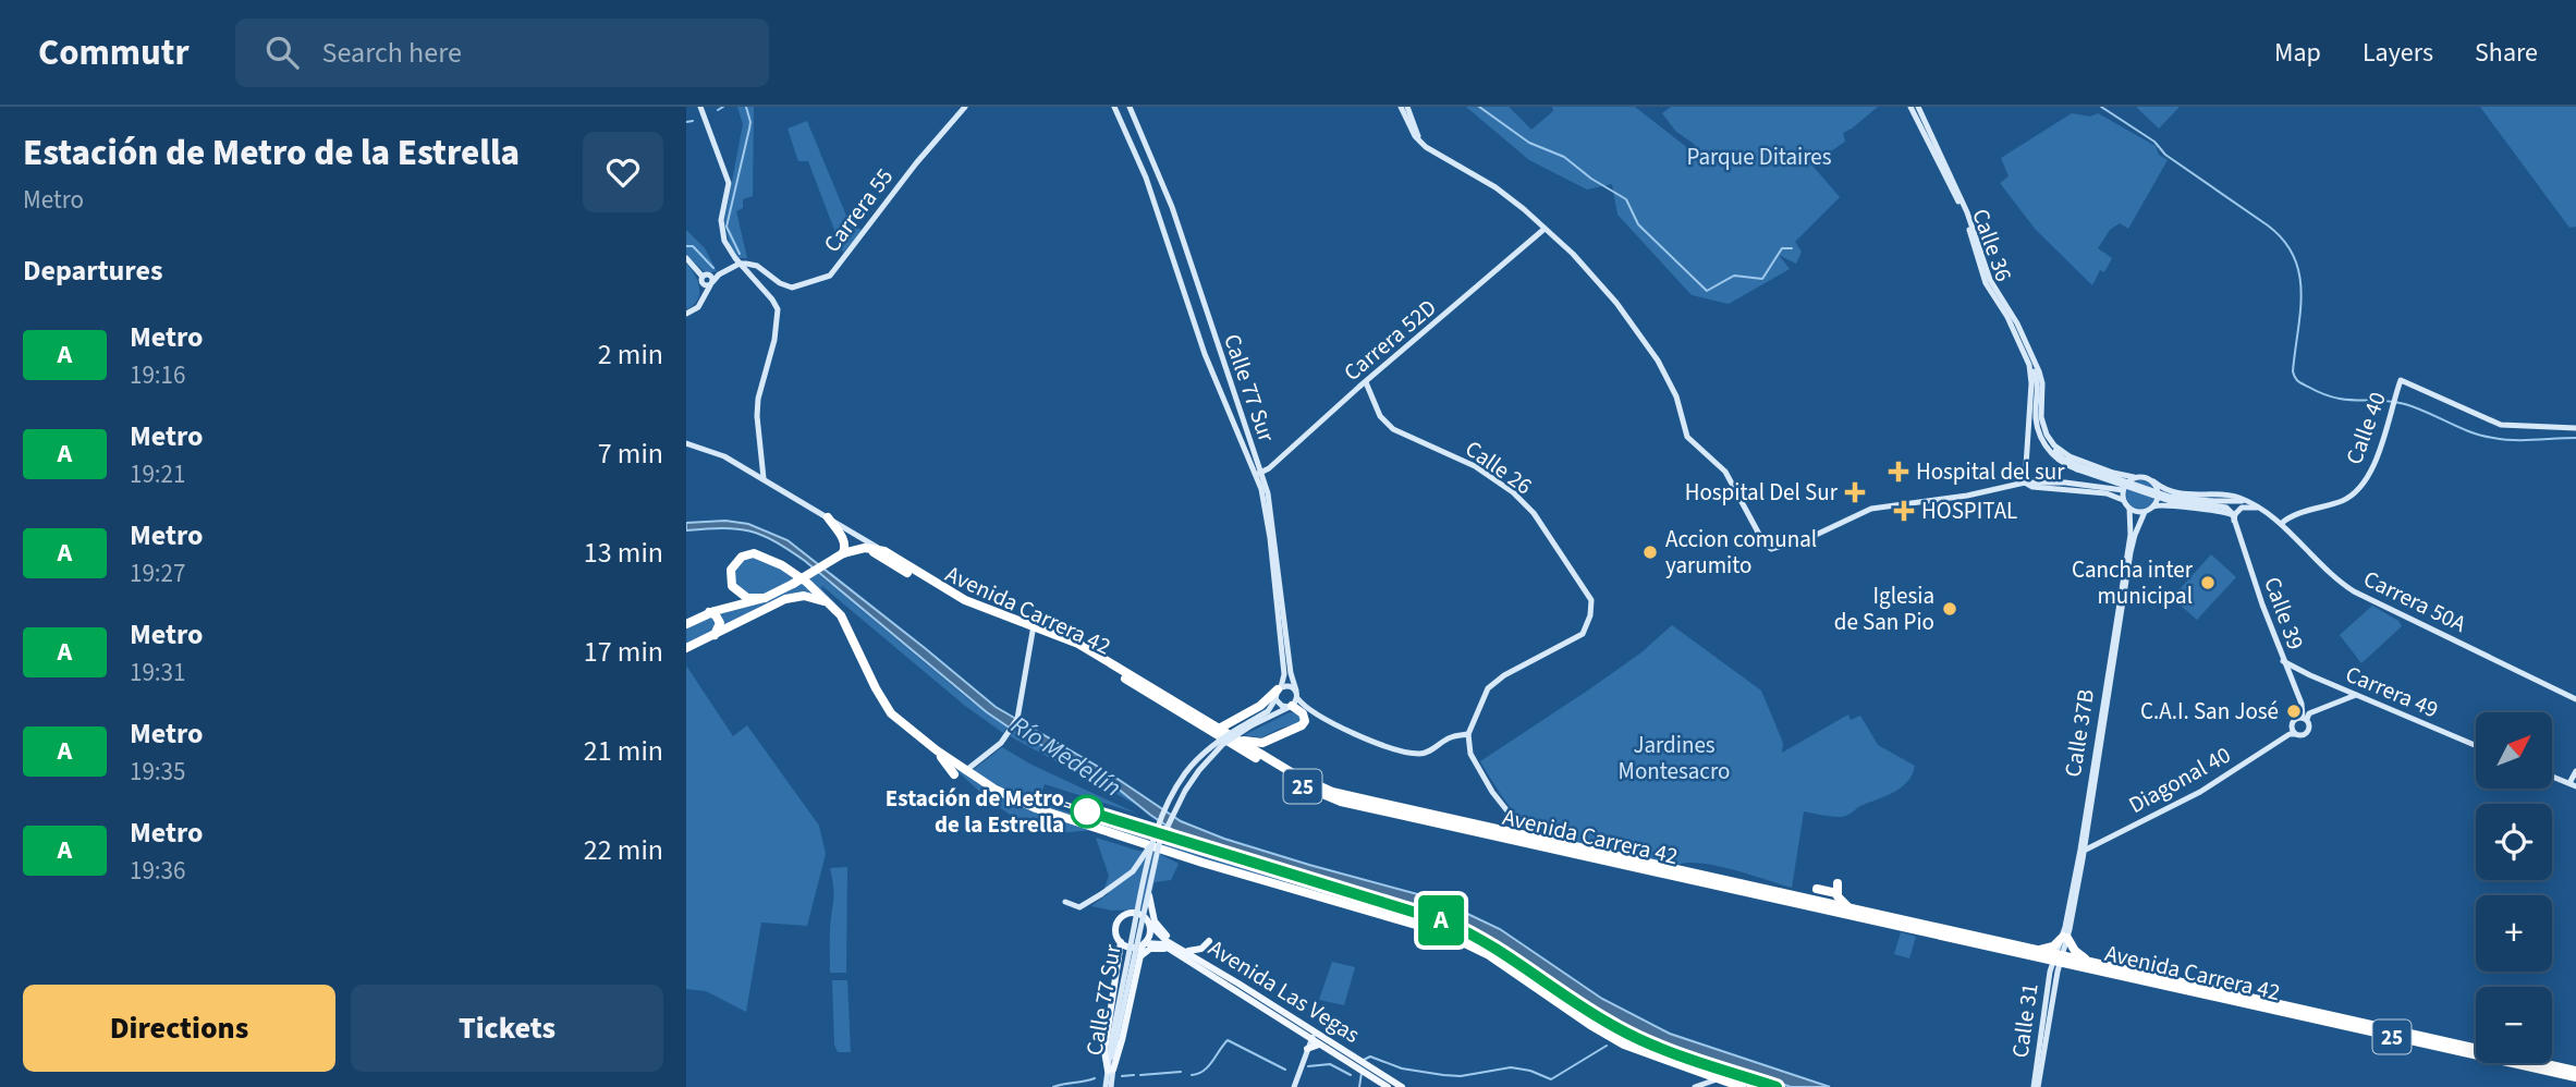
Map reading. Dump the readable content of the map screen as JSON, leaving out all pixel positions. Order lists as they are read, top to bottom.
{
  "streets": {
    "highway": ["Avenida Carrera 42", "25"],
    "main road": ["Avenida Las Vegas"],
    "street": [
      "Carrera 55",
      "Calle 36",
      "Carrera 52D",
      "Calle 77 Sur",
      "Calle 40",
      "Calle 26",
      "Carrera 50A",
      "Calle 39",
      "Carrera 49",
      "Calle 37B",
      "Diagonal 40",
      "Calle 31"
    ]
  },
  "crossings": [
    ["Calle 36", "Carrera 50A"],
    ["Calle 36", "Calle 37B"],
    ["Carrera 52D", "Calle 77 Sur"],
    ["Carrera 52D", "Calle 26"],
    ["Calle 40", "Carrera 50A"],
    ["Carrera 50A", "Calle 37B"],
    ["Avenida Carrera 42", "Calle 37B"],
    ["Avenida Carrera 42", "Calle 31"],
    ["Calle 39", "Carrera 49"],
    ["Calle 39", "Diagonal 40"],
    ["Calle 37B", "Diagonal 40"],
    ["Calle 37B", "Calle 31"]
  ],
  "water": ["Río Medellín"],
  "parks": ["Parque Ditaires", "Jardines Montesacro"],
  "places": {
    "health": ["Hospital del sur", "Hospital Del Sur", "HOSPITAL"],
    "other": [
      "Accion comunal yarumito",
      "Cancha inter municipal",
      "Iglesia de San Pio",
      "C.A.I. San José",
      "Estación de Metro de la Estrella"
    ]
  },
  "lines": ["metro line A"],
  "north": "top right",
  "page": {
    "header": "Commutr",
    "search": "Search here",
    "nav": ["Map", "Layers", "Share"],
    "heading": [
      ["Estación de Metro de la Estrella", "Metro"],
      "Departures"
    ],
    "on_map": "A",
    "list": [
      {
        "mark": "A",
        "name": "Metro",
        "note": "19:16",
        "value": "2 min"
      },
      {
        "mark": "A",
        "name": "Metro",
        "note": "19:21",
        "value": "7 min"
      },
      {
        "mark": "A",
        "name": "Metro",
        "note": "19:27",
        "value": "13 min"
      },
      {
        "mark": "A",
        "name": "Metro",
        "note": "19:31",
        "value": "17 min"
      },
      {
        "mark": "A",
        "name": "Metro",
        "note": "19:35",
        "value": "21 min"
      },
      {
        "mark": "A",
        "name": "Metro",
        "note": "19:36",
        "value": "22 min"
      }
    ],
    "map_buttons": ["+", "−"],
    "buttons": ["Directions", "Tickets"]
  }
}
